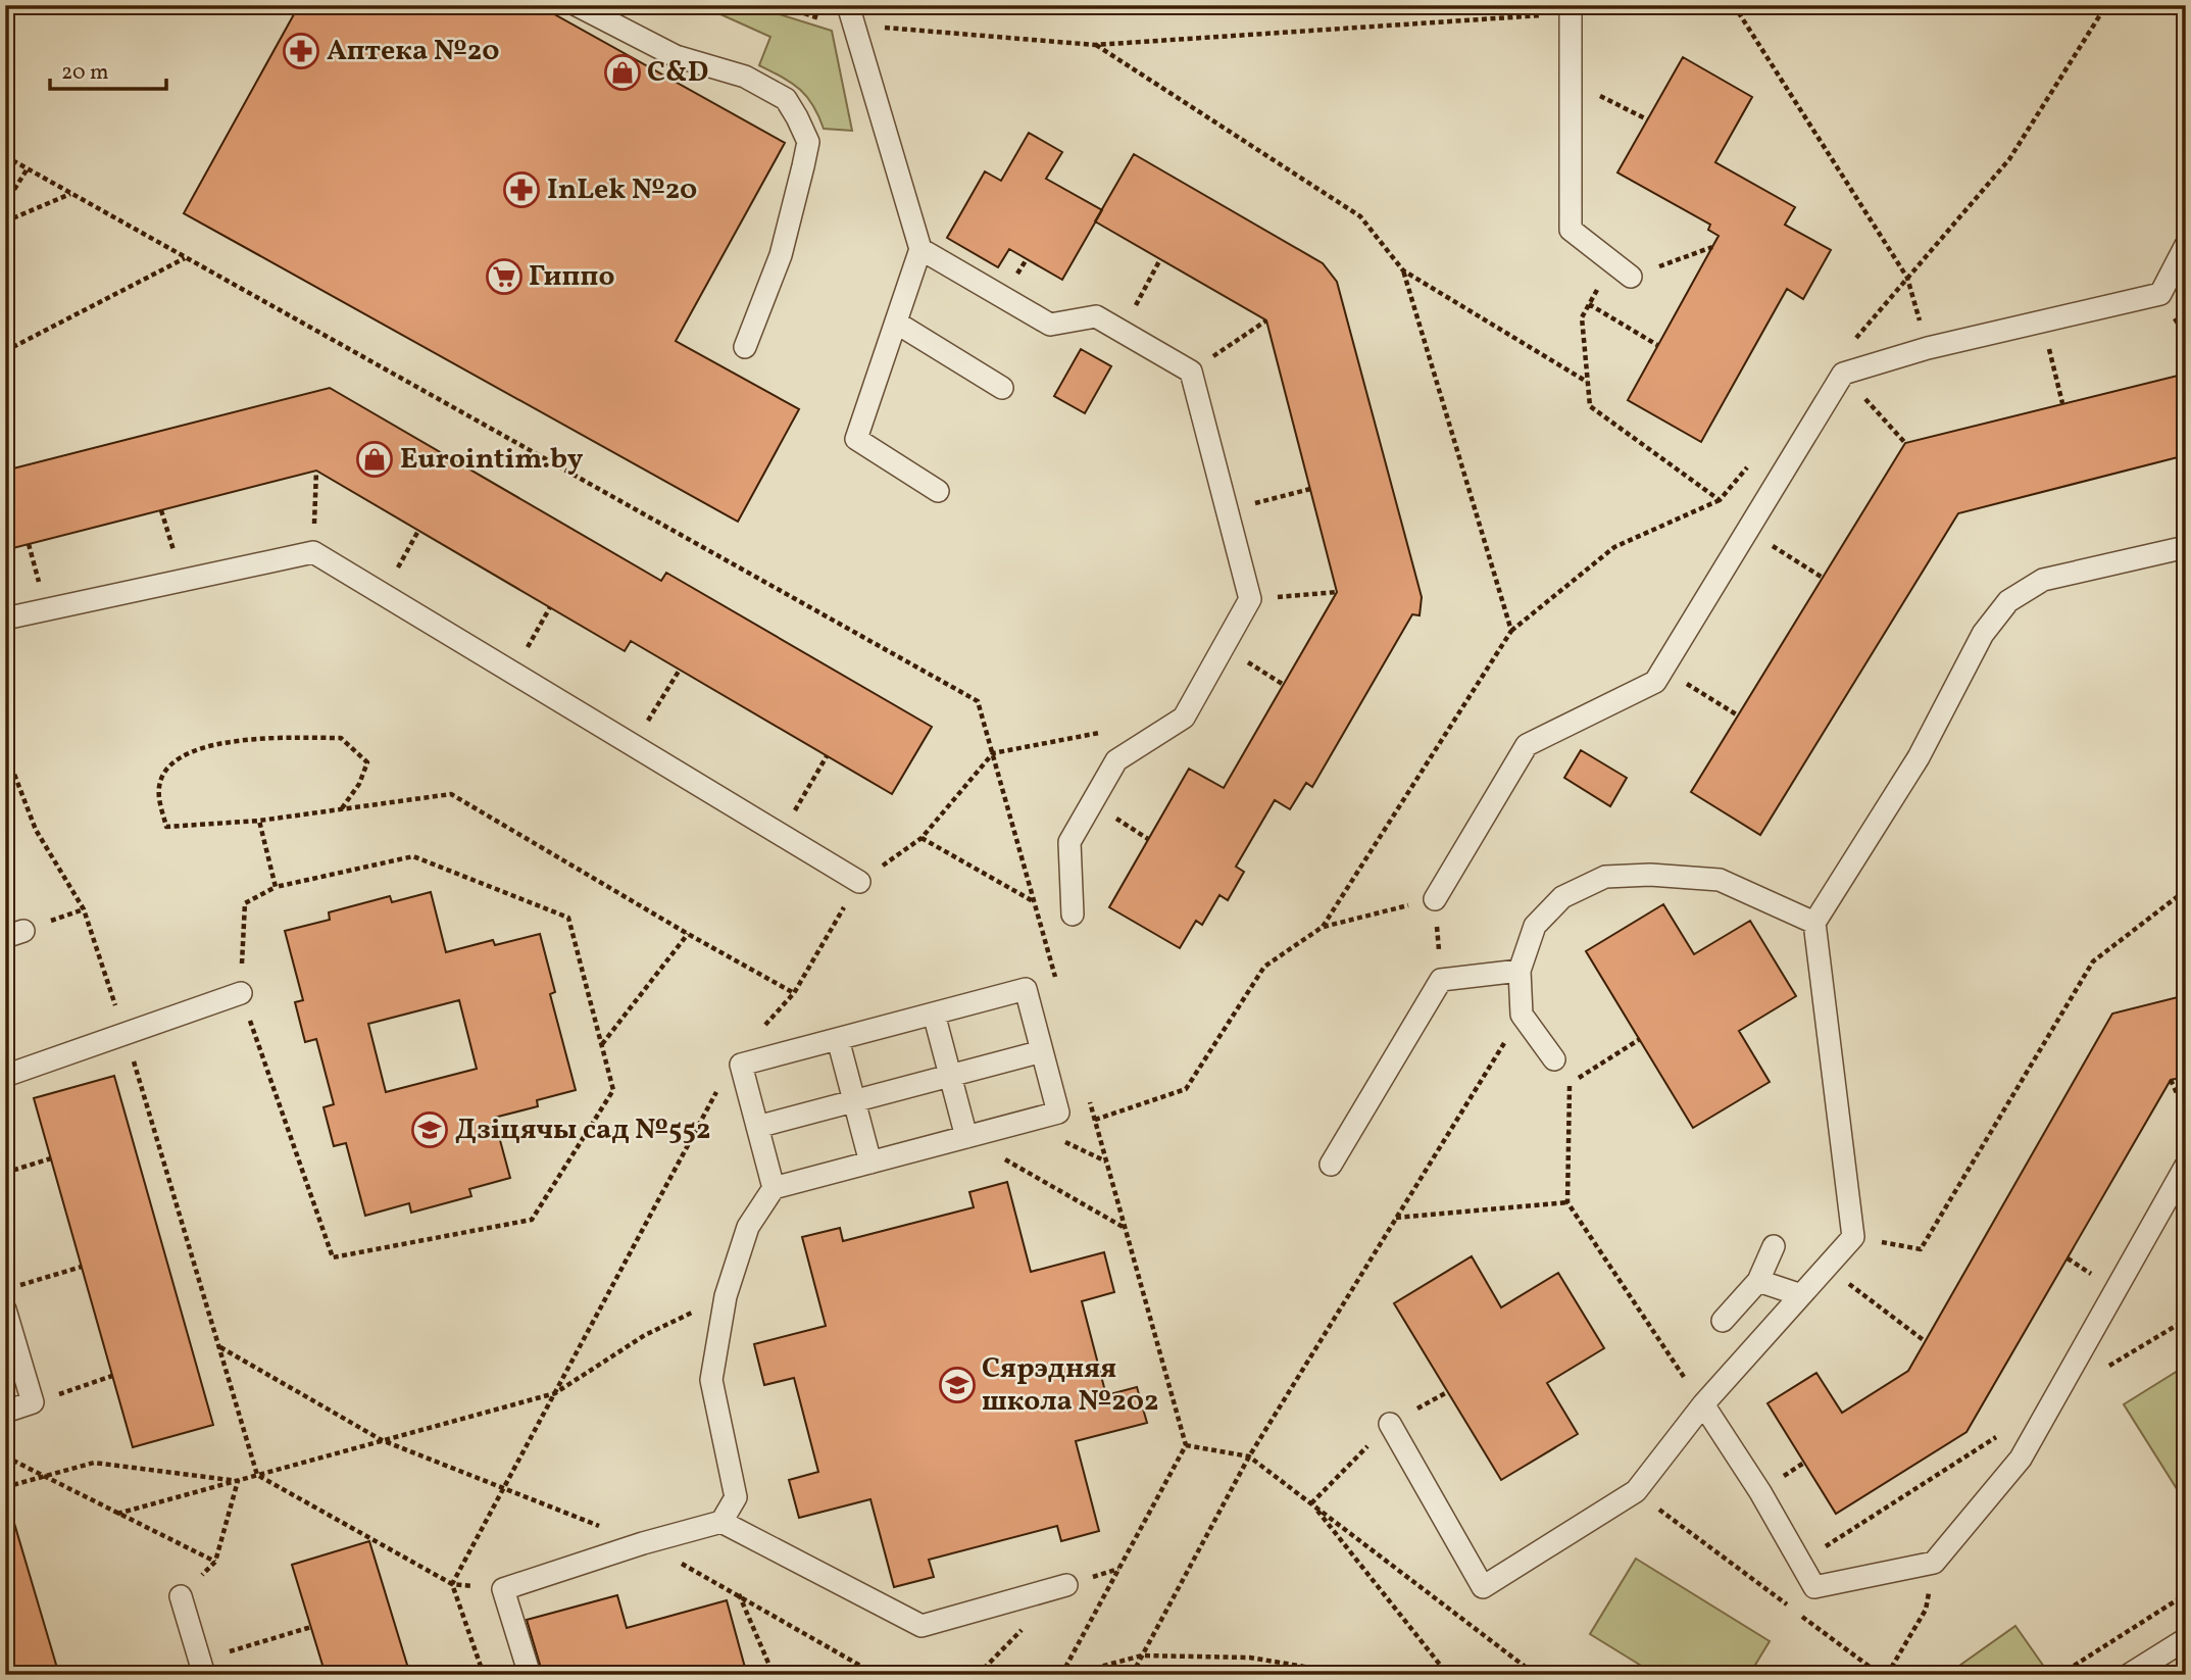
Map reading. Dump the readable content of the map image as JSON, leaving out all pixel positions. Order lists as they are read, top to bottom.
{
  "places": {
    "pharmacy": ["Аптека №20", "InLek №20"],
    "shop": ["C&D", "Eurointim.by"],
    "supermarket": ["Гиппо"],
    "school or university": ["Дзіцячы сад №552", "Сярэдняя школа №202"]
  },
  "scale_bar": "20 m"
}
